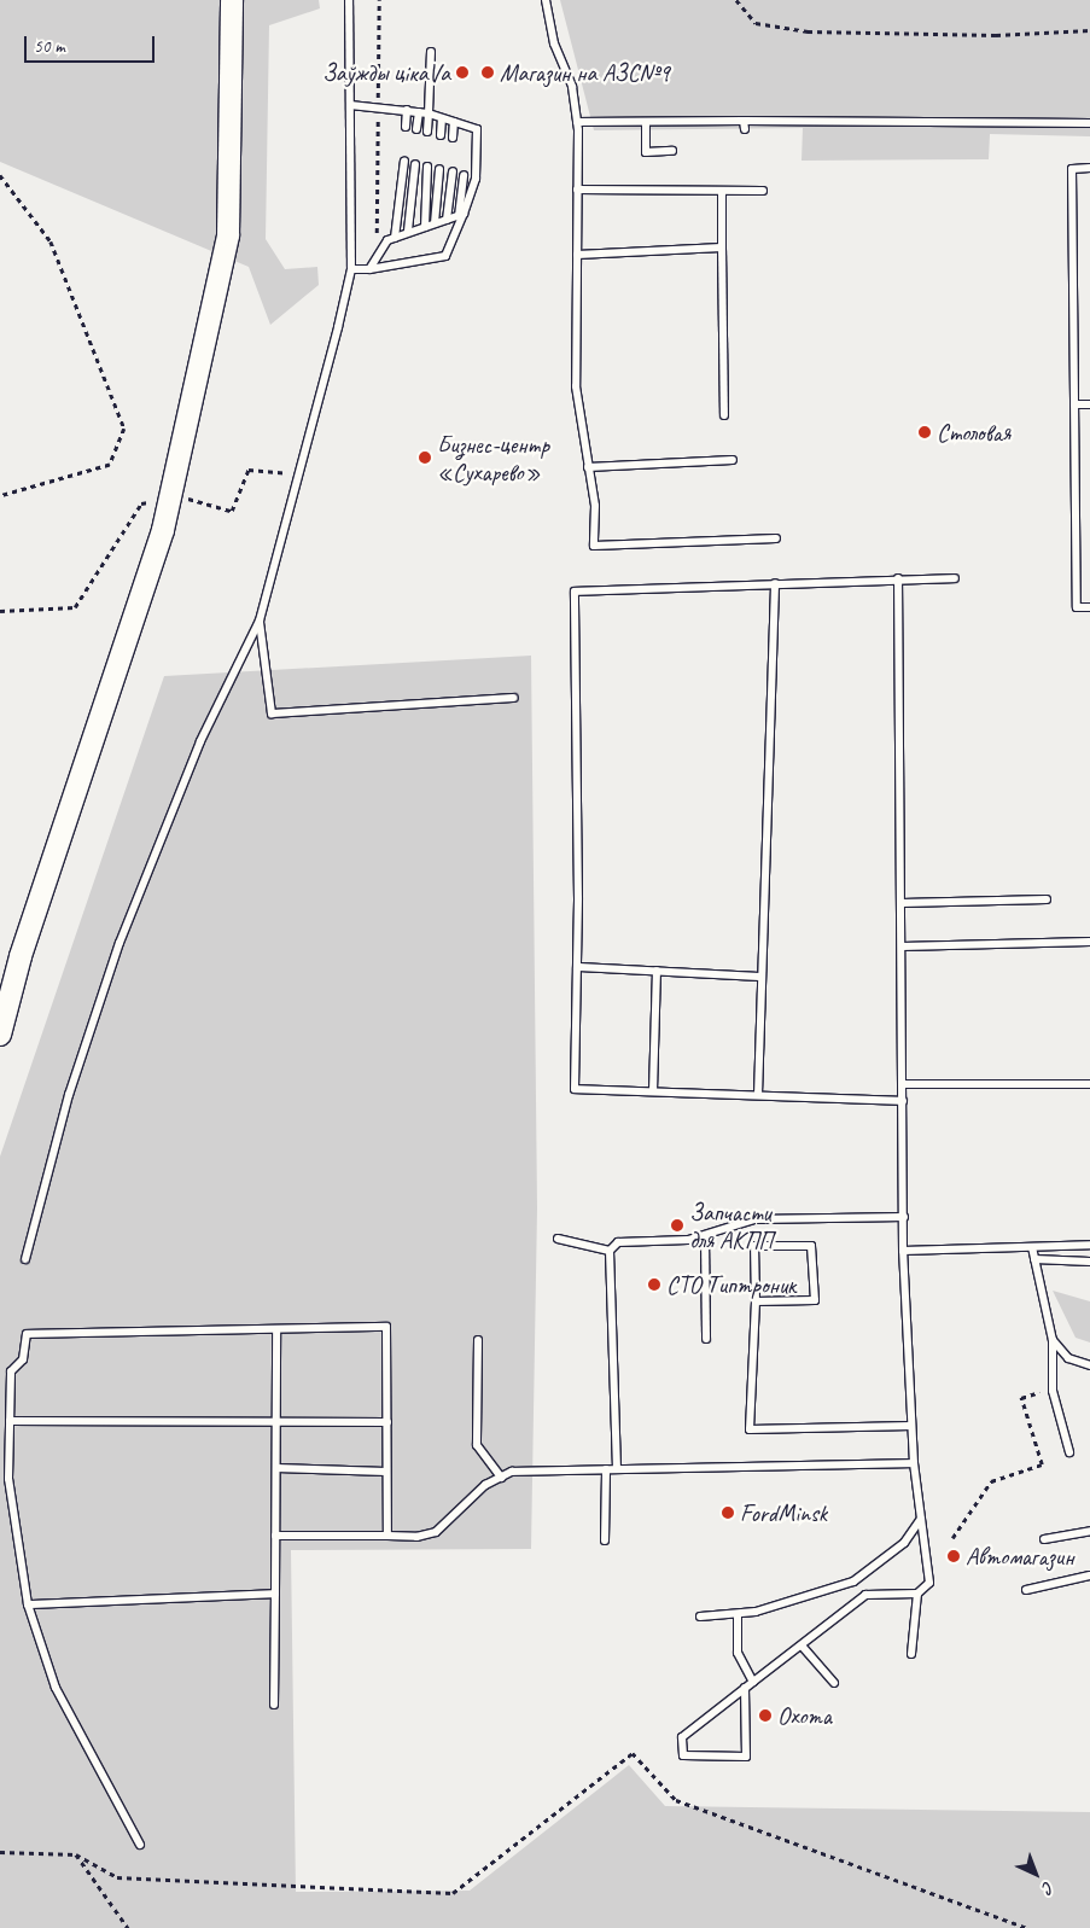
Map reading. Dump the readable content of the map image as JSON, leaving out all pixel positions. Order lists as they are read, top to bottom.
{
  "places": [
    "Заўжды цікаVа",
    "Магазин на АЗС№9",
    "Столовая",
    "Бизнес-центр «Сухарево»",
    "Запчасти для АКПП",
    "СТО Типтроник",
    "FordMinsk",
    "Автомагазин",
    "Охота"
  ],
  "scale_bar": "50 m",
  "north": "bottom right"
}
